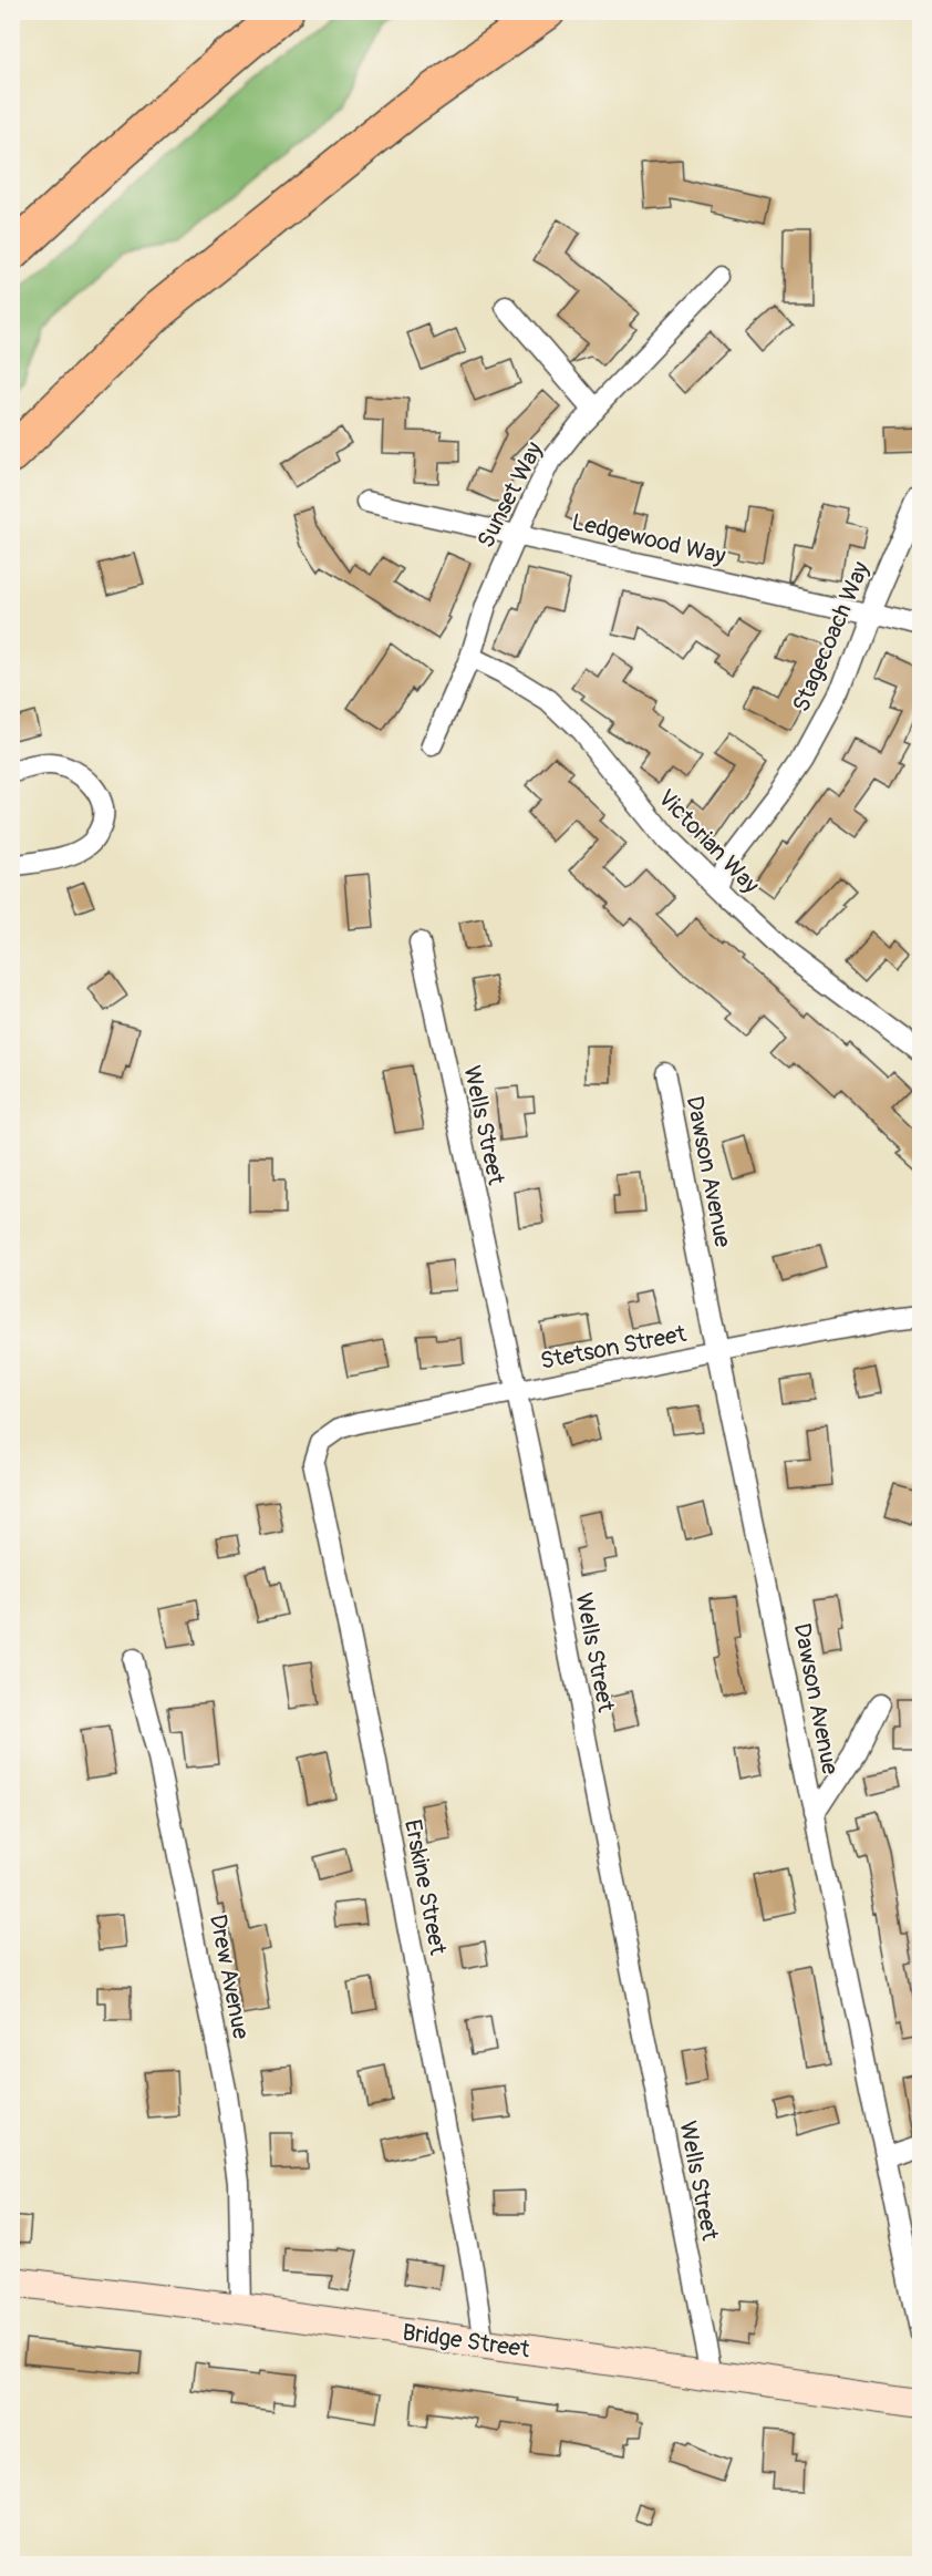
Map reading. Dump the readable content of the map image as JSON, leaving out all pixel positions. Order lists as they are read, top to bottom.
{
  "streets": {
    "street": [
      "Sunset Way",
      "Ledgewood Way",
      "Stagecoach Way",
      "Victorian Way",
      "Wells Street",
      "Dawson Avenue",
      "Stetson Street",
      "Erskine Street",
      "Drew Avenue",
      "Bridge Street"
    ]
  },
  "crossings": [
    ["Sunset Way", "Ledgewood Way"],
    ["Sunset Way", "Victorian Way"],
    ["Ledgewood Way", "Stagecoach Way"],
    ["Stagecoach Way", "Victorian Way"],
    ["Wells Street", "Stetson Street"],
    ["Wells Street", "Bridge Street"],
    ["Dawson Avenue", "Stetson Street"],
    ["Stetson Street", "Erskine Street"],
    ["Erskine Street", "Bridge Street"],
    ["Drew Avenue", "Bridge Street"]
  ]
}
